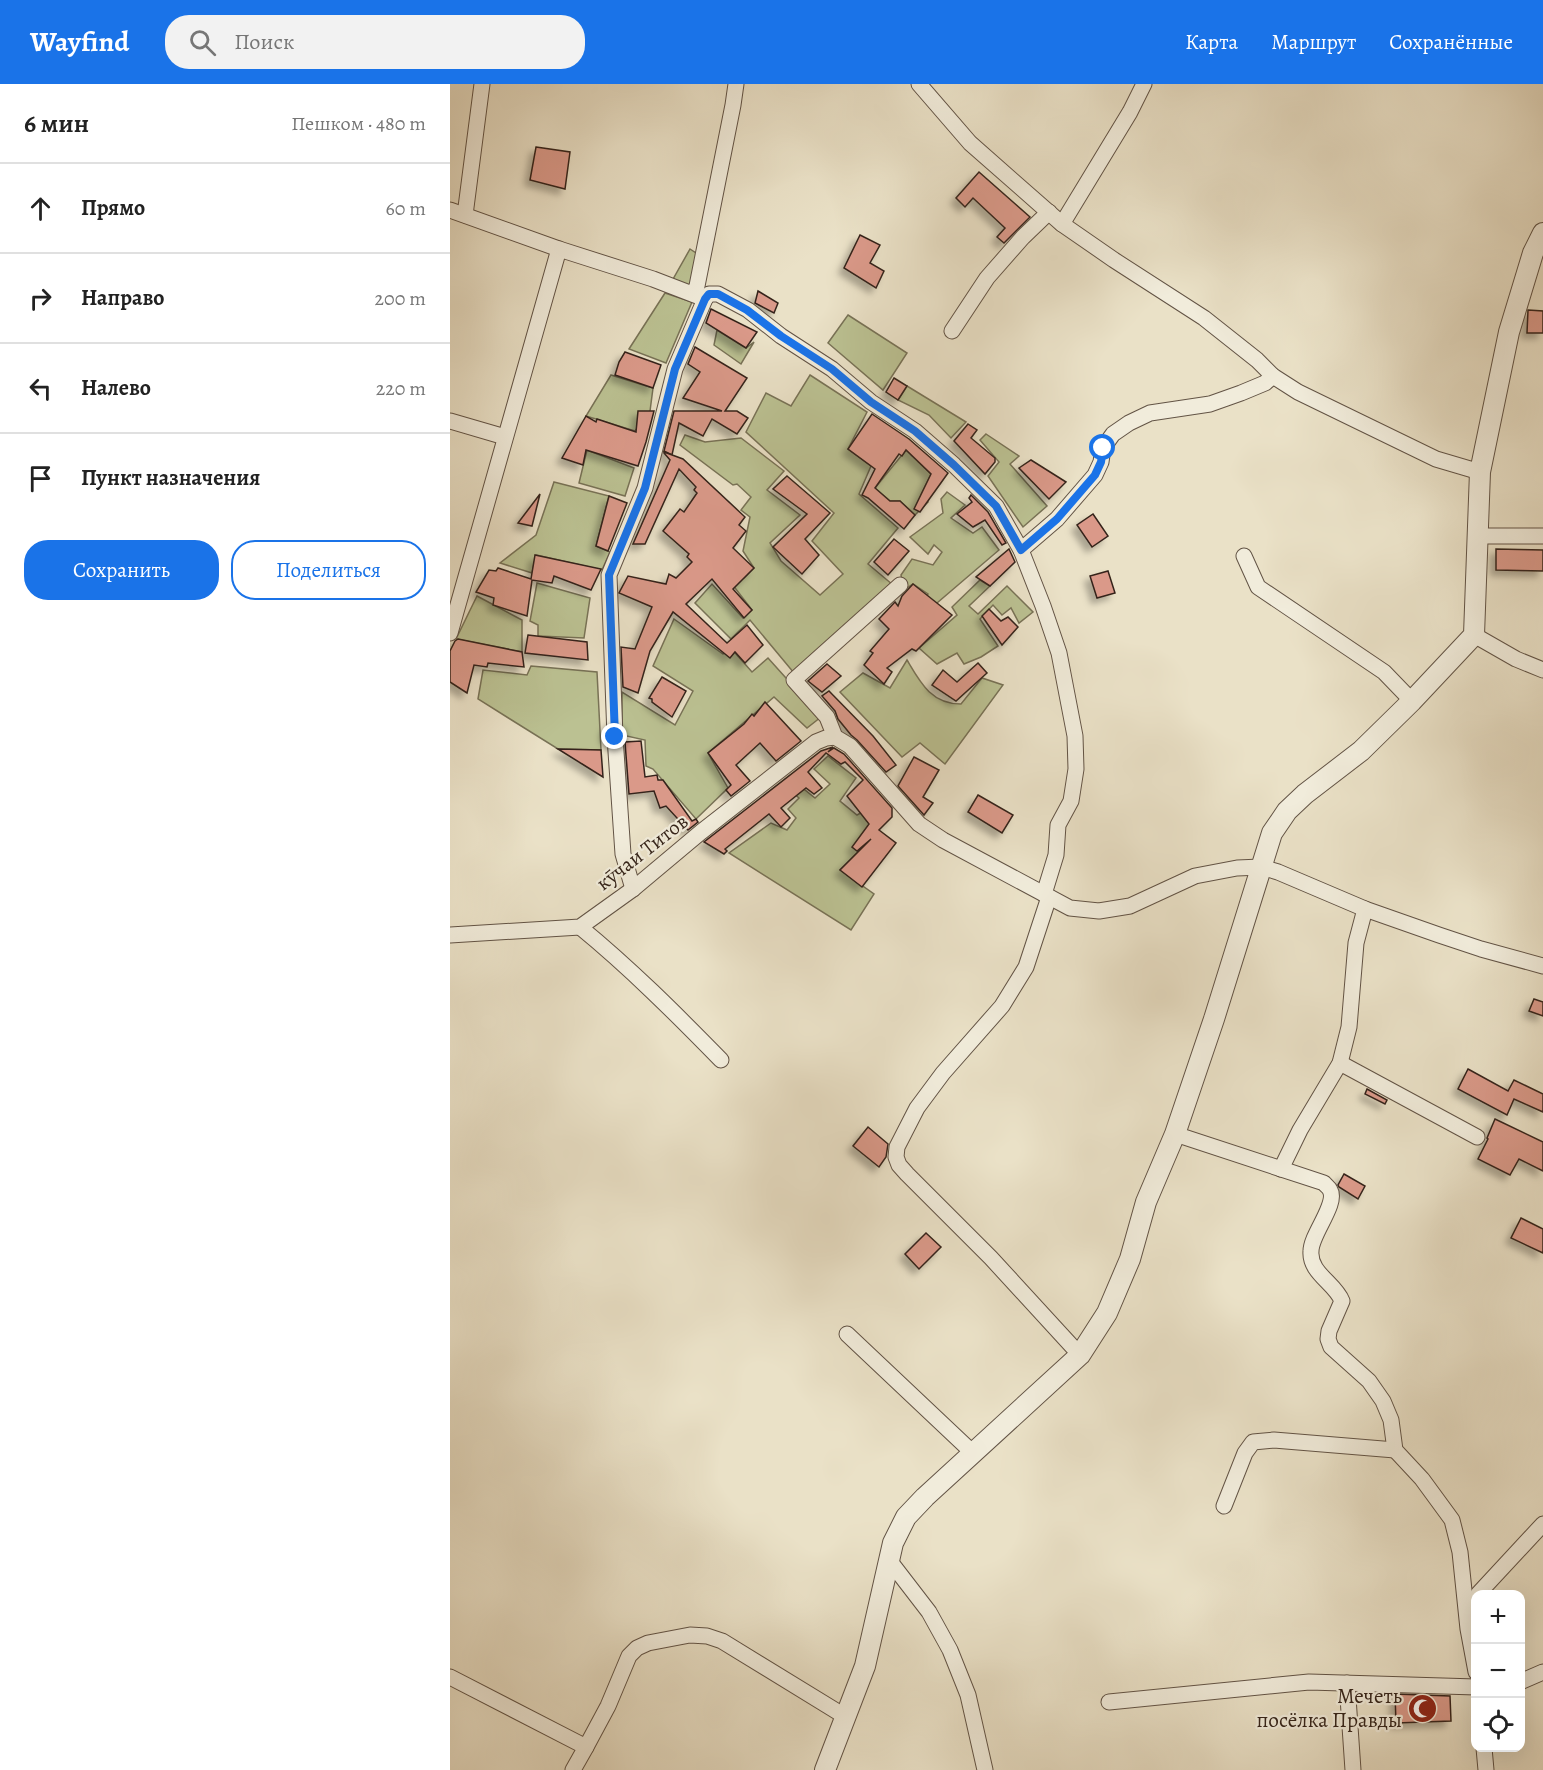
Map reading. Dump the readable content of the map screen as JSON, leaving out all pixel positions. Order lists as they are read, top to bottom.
{
  "streets": {
    "street": ["кӯчаи Титов"]
  },
  "places": {
    "mosque": ["Мечеть посёлка Правды"]
  },
  "page": {
    "header": "Wayfind",
    "search": "Поиск",
    "nav": ["Карта", "Маршрут", "Сохранённые"],
    "heading": ["6 мин", "Пешком · 480 m"],
    "list": [
      ["Прямо", "60 m"],
      ["Направо", "200 m"],
      ["Налево", "220 m"],
      "Пункт назначения"
    ],
    "buttons": ["Сохранить", "Поделиться"],
    "map_buttons": ["+", "−"]
  }
}
